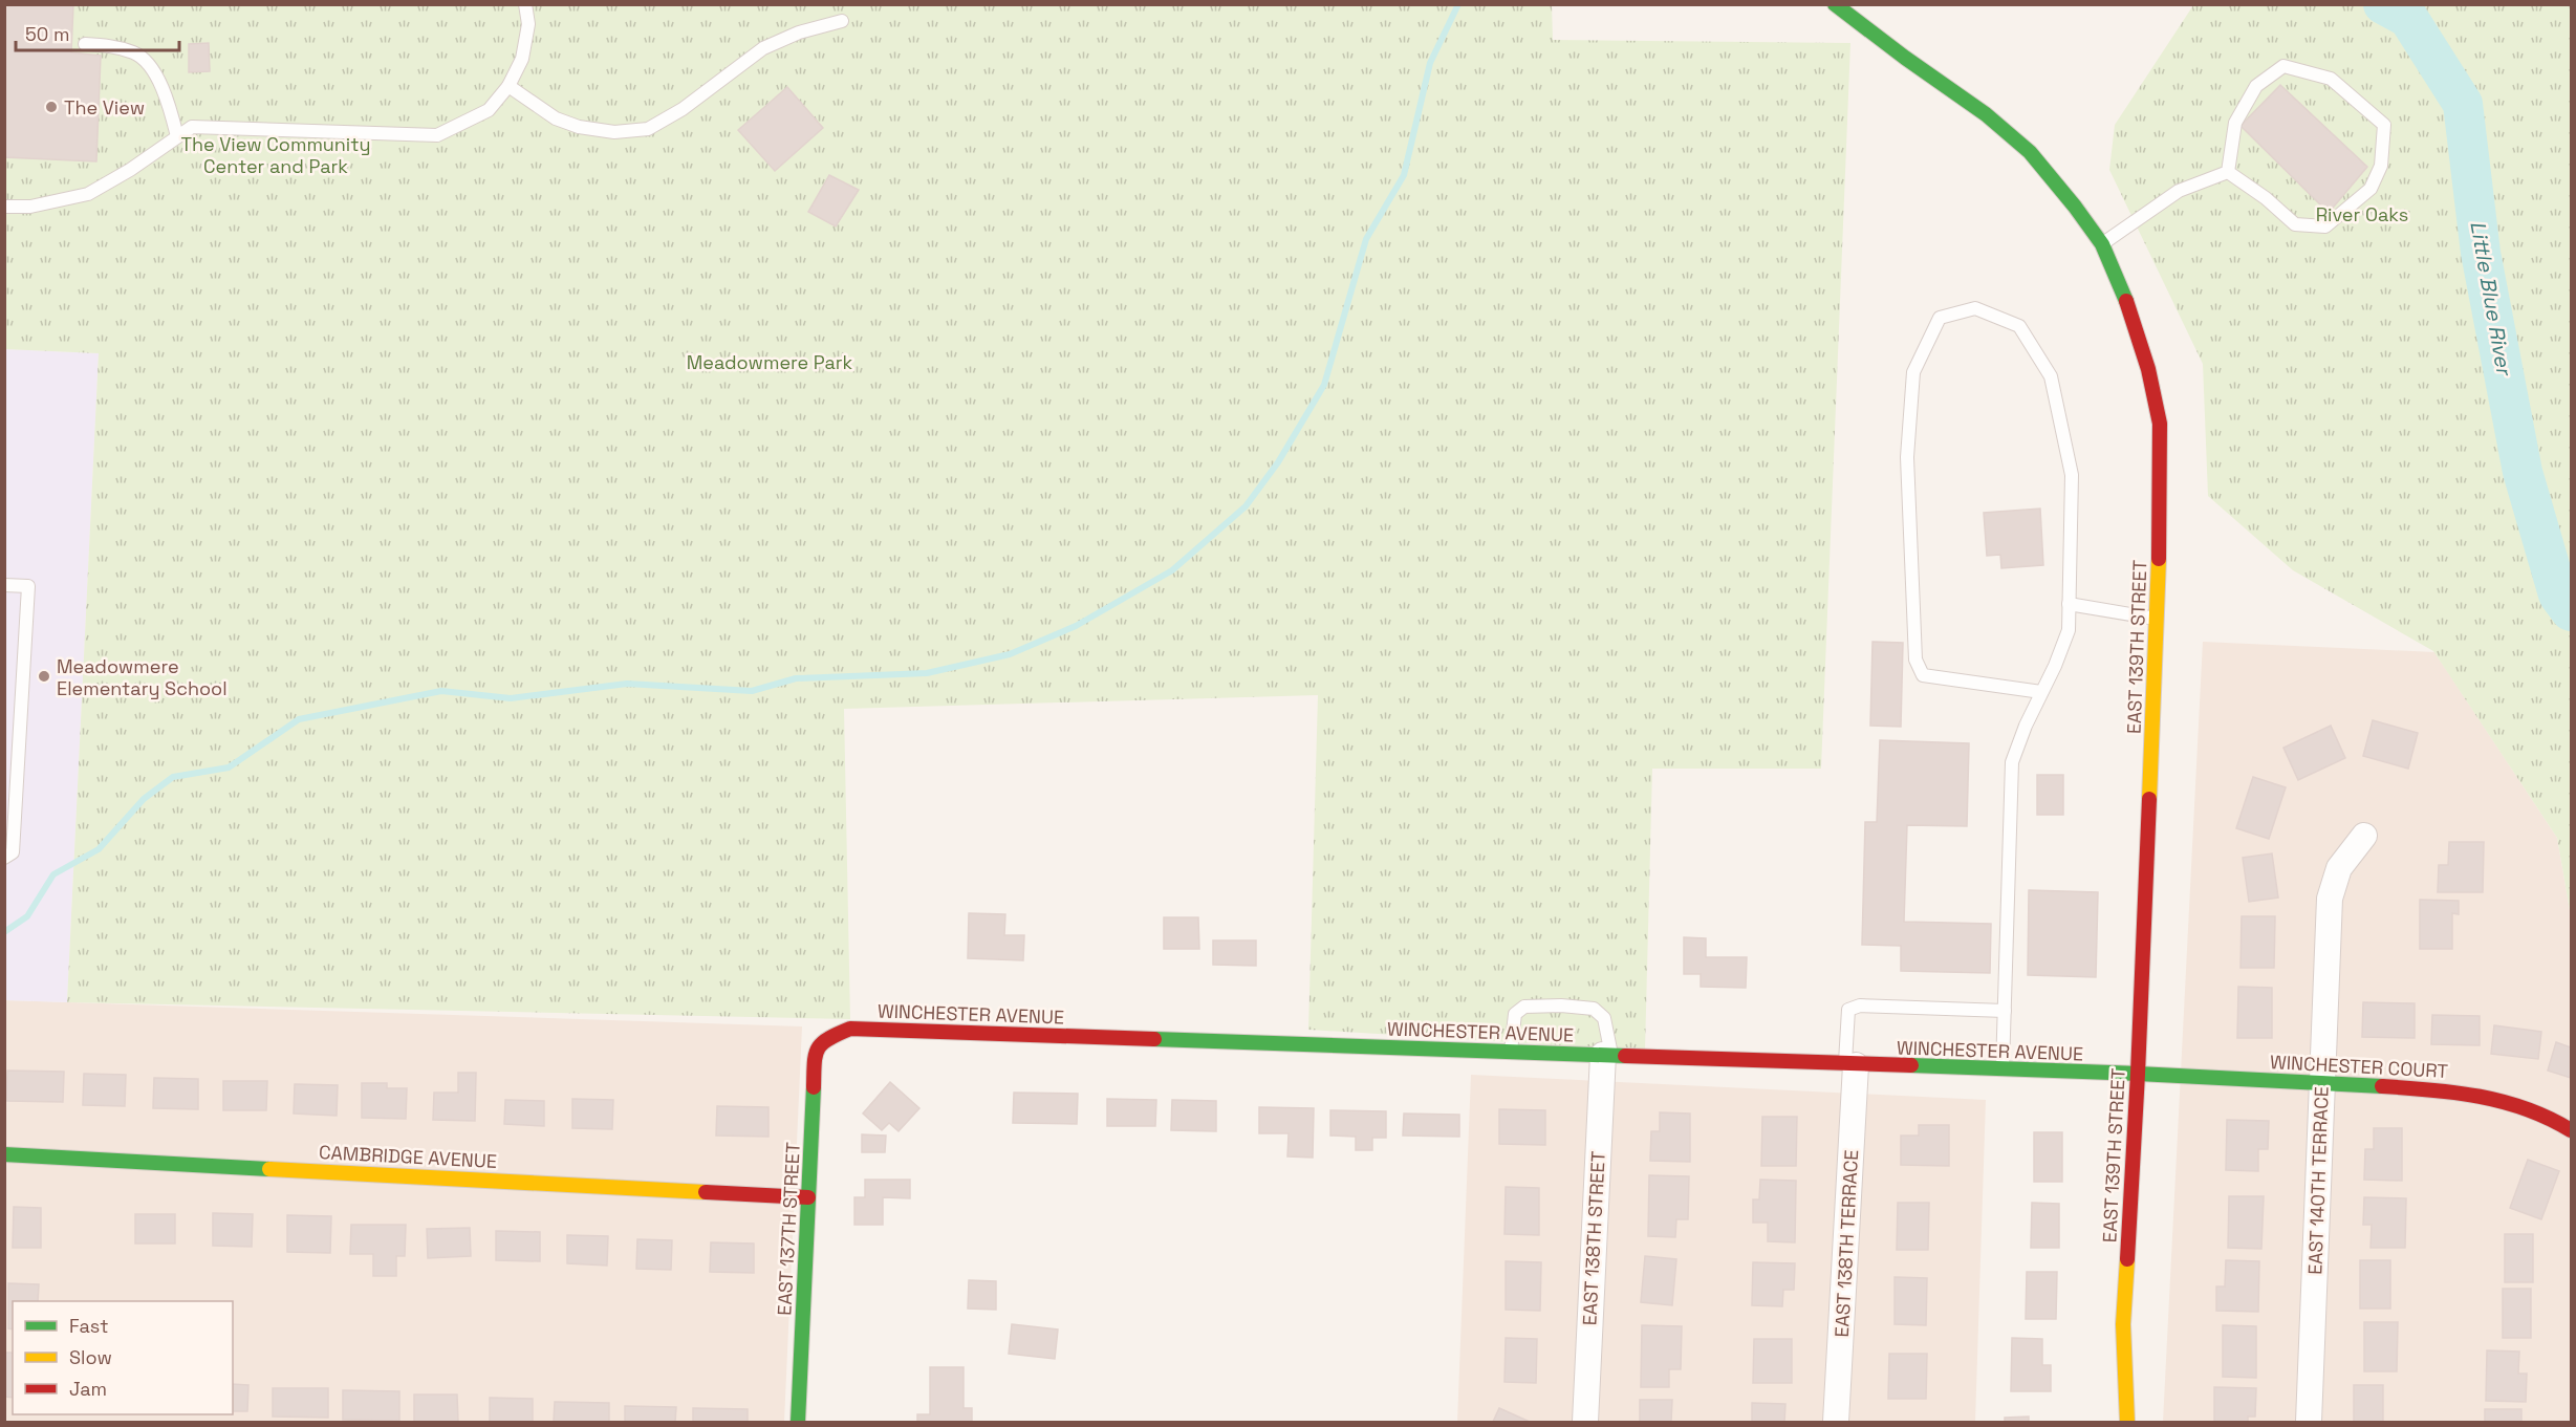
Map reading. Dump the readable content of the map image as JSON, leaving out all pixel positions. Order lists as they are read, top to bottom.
{
  "streets": {
    "street": [
      "EAST 139TH STREET",
      "WINCHESTER AVENUE",
      "WINCHESTER COURT",
      "CAMBRIDGE AVENUE",
      "EAST 140TH TERRACE",
      "EAST 137TH STREET",
      "EAST 138TH STREET",
      "EAST 138TH TERRACE"
    ]
  },
  "crossings": [
    ["EAST 139TH STREET", "WINCHESTER AVENUE"],
    ["EAST 139TH STREET", "WINCHESTER COURT"],
    ["WINCHESTER AVENUE", "WINCHESTER COURT"],
    ["WINCHESTER AVENUE", "EAST 137TH STREET"],
    ["WINCHESTER AVENUE", "EAST 138TH STREET"],
    ["WINCHESTER AVENUE", "EAST 138TH TERRACE"],
    ["WINCHESTER COURT", "EAST 140TH TERRACE"],
    ["CAMBRIDGE AVENUE", "EAST 137TH STREET"]
  ],
  "water": ["Little Blue River"],
  "parks": ["The View Community Center and Park", "River Oaks", "Meadowmere Park"],
  "places": ["The View", "Meadowmere Elementary School"],
  "legend": ["Fast", "Slow", "Jam"],
  "scale_bar": "50 m"
}
